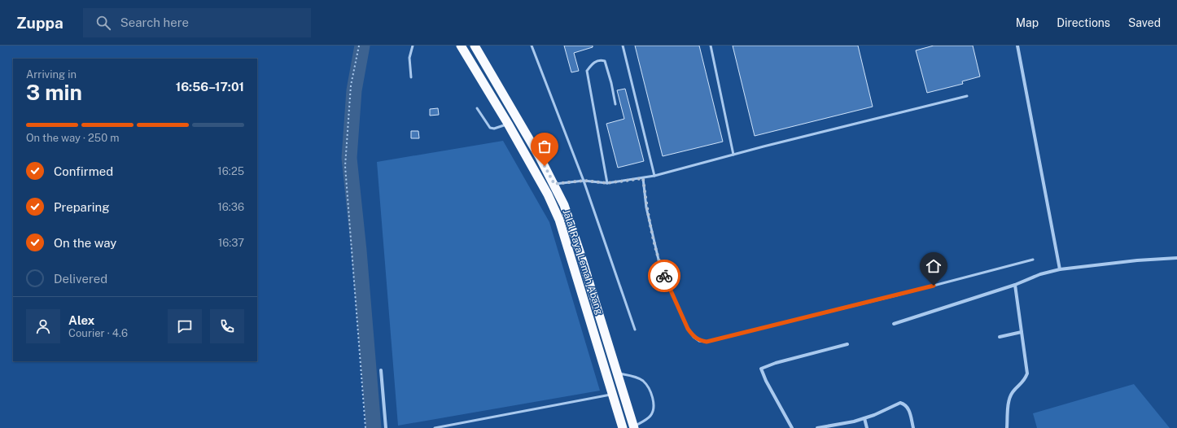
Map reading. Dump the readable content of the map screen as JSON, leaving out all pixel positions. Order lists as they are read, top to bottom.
{
  "streets": {
    "highway": ["Jalal Raya Lemah Abang"]
  },
  "page": {
    "header": "Zuppa",
    "search": "Search here",
    "nav": ["Map", "Directions", "Saved"],
    "heading": ["3 min", "Arriving in", "16:56–17:01"],
    "panel": ["Alex", "Courier · 4.6"],
    "bar": "On the way · 250 m",
    "list": [
      ["Confirmed", "16:25"],
      ["Preparing", "16:36"],
      ["On the way", "16:37"],
      "Delivered"
    ]
  }
}
